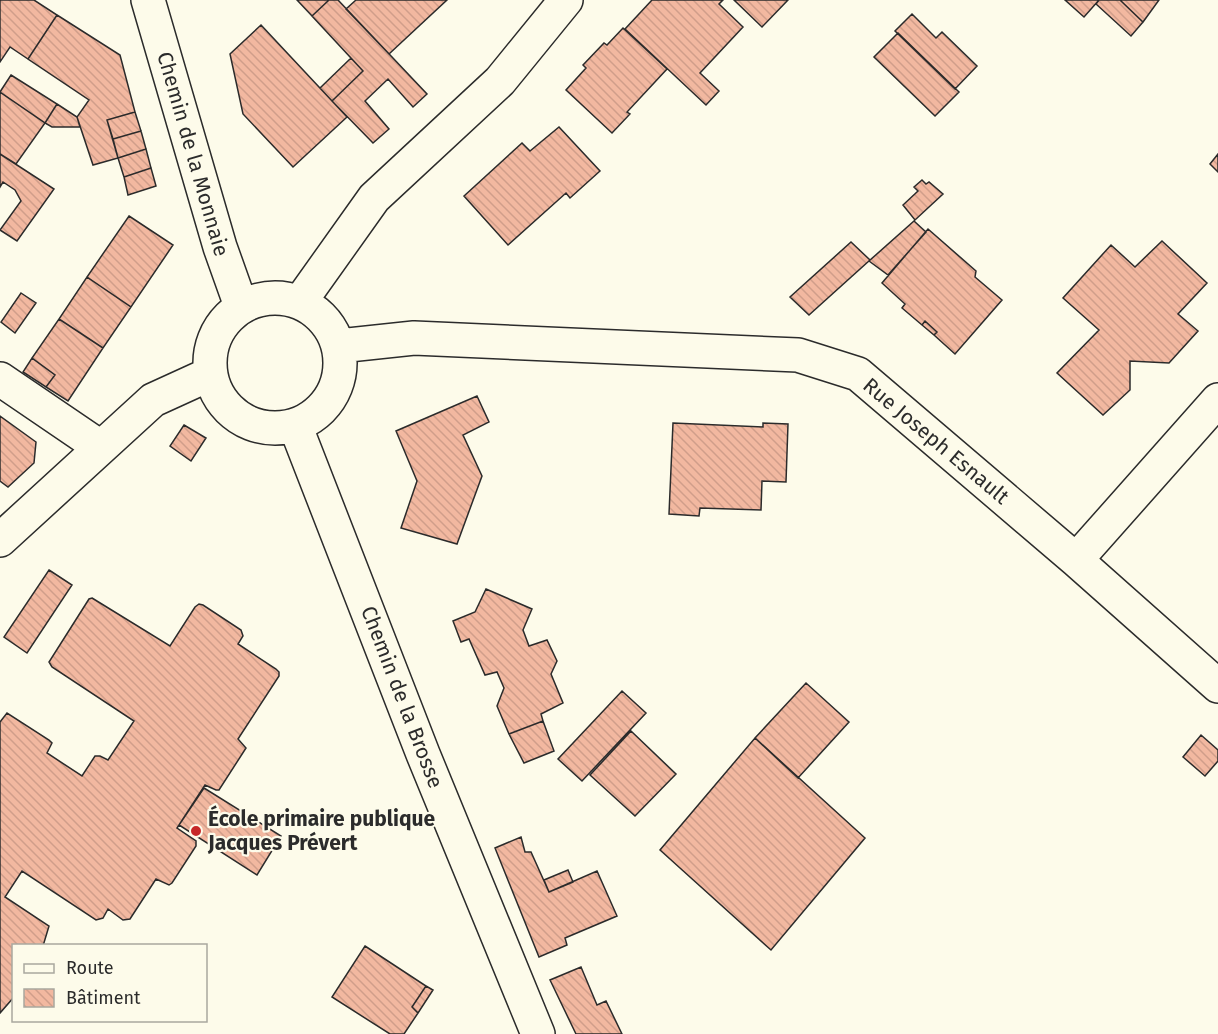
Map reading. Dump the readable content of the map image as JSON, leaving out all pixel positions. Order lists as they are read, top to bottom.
{
  "streets": {
    "street": ["Chemin de la Monnaie", "Rue Joseph Esnault", "Chemin de la Brosse"]
  },
  "crossings": [
    ["Chemin de la Monnaie", "Rue Joseph Esnault"],
    ["Chemin de la Monnaie", "Chemin de la Brosse"],
    ["Rue Joseph Esnault", "Chemin de la Brosse"]
  ],
  "places": ["École primaire publique Jacques Prévert"],
  "legend": ["Route", "Bâtiment"]
}
